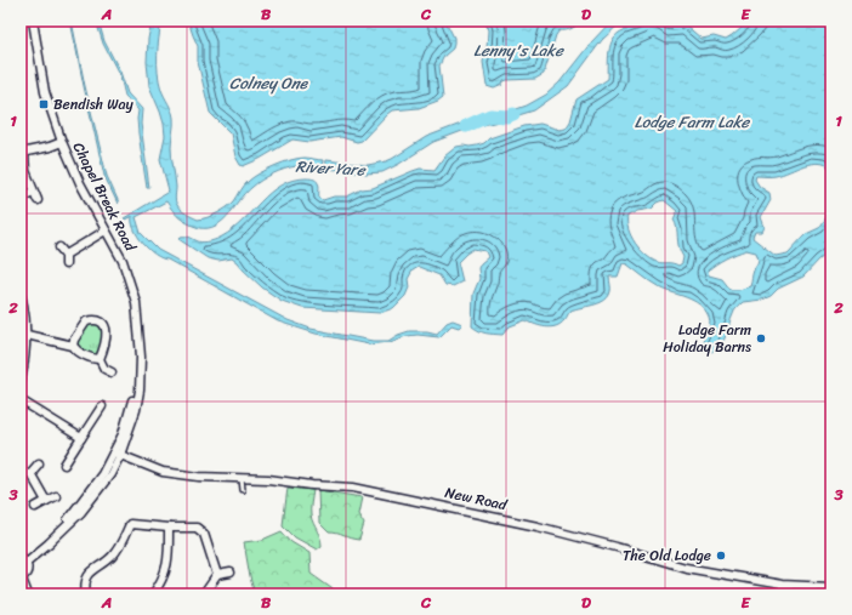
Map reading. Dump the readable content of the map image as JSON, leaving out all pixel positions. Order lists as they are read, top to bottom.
{
  "streets": {
    "street": ["Chapel Break Road", "New Road"]
  },
  "crossings": [
    ["Chapel Break Road", "New Road"]
  ],
  "water": [
    "Lenny's Lake",
    "Colney One",
    "Lodge Farm Lake",
    "River Yare"
  ],
  "places": {
    "transit": ["Bendish Way"],
    "other": ["Lodge Farm Holiday Barns", "The Old Lodge"]
  },
  "grid": {
    "columns": [
      "A",
      "B",
      "C",
      "D",
      "E"
    ],
    "rows": ["1", "2", "3"]
  }
}
